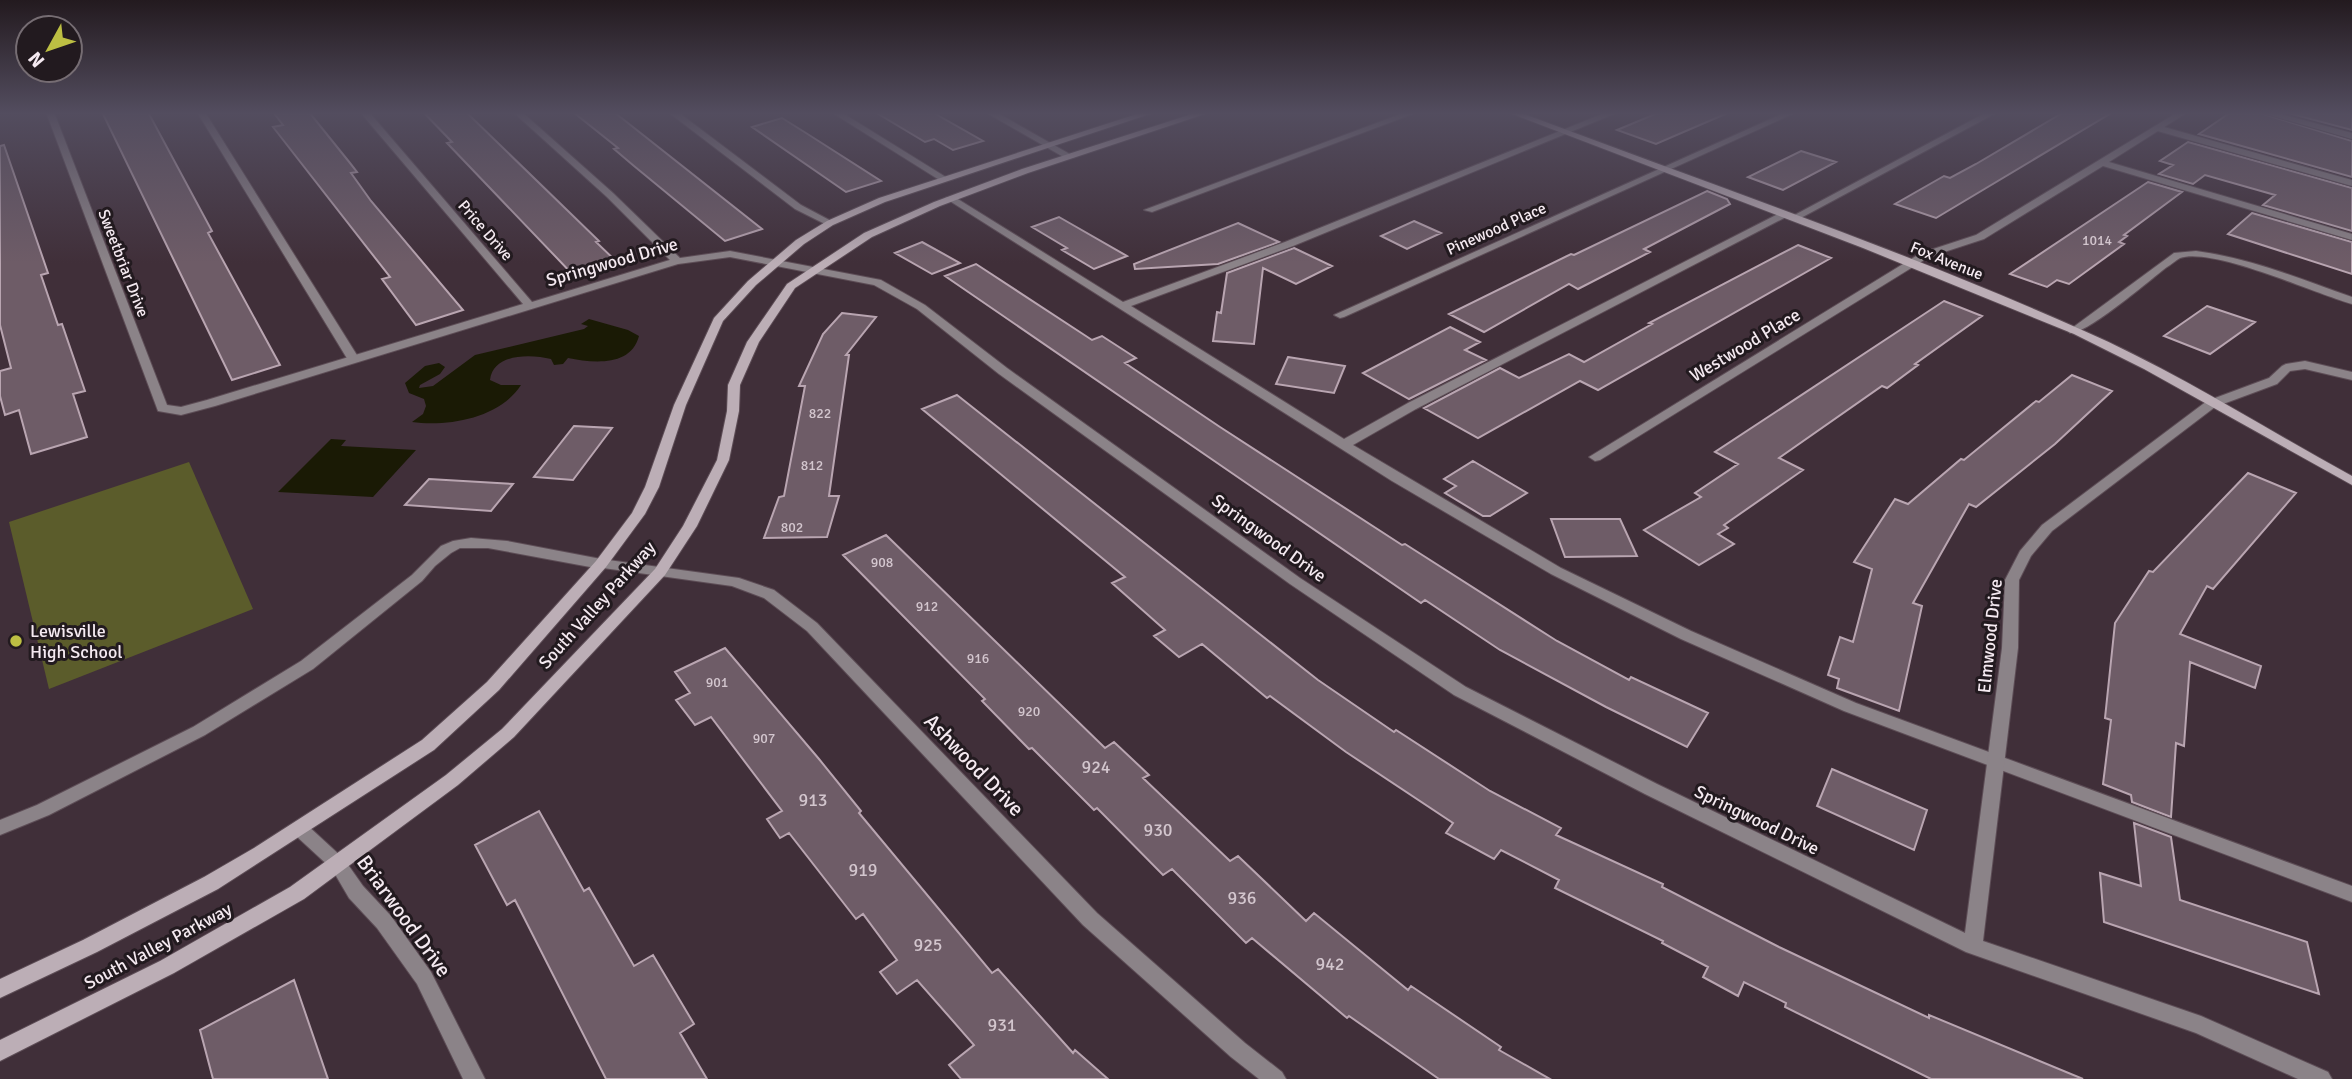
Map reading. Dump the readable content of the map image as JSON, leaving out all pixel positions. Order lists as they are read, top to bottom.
{
  "streets": {
    "main road": ["Fox Avenue", "South Valley Parkway"],
    "street": [
      "Pinewood Place",
      "Price Drive",
      "Springwood Drive",
      "Sweetbriar Drive",
      "Westwood Place",
      "Elmwood Drive",
      "Ashwood Drive",
      "Briarwood Drive"
    ]
  },
  "crossings": [
    ["Pinewood Place", "Fox Avenue"],
    ["Price Drive", "Springwood Drive"],
    ["Fox Avenue", "Westwood Place"],
    ["Fox Avenue", "Elmwood Drive"],
    ["Springwood Drive", "Sweetbriar Drive"],
    ["Springwood Drive", "South Valley Parkway"],
    ["Springwood Drive", "Elmwood Drive"],
    ["South Valley Parkway", "Ashwood Drive"],
    ["South Valley Parkway", "Briarwood Drive"]
  ],
  "places": ["Lewisville High School"],
  "house_numbers": [
    "1014",
    "822",
    "812",
    "802",
    "908",
    "912",
    "916",
    "901",
    "920",
    "907",
    "924",
    "913",
    "930",
    "919",
    "936",
    "925",
    "942",
    "931"
  ],
  "north": "bottom left"
}
